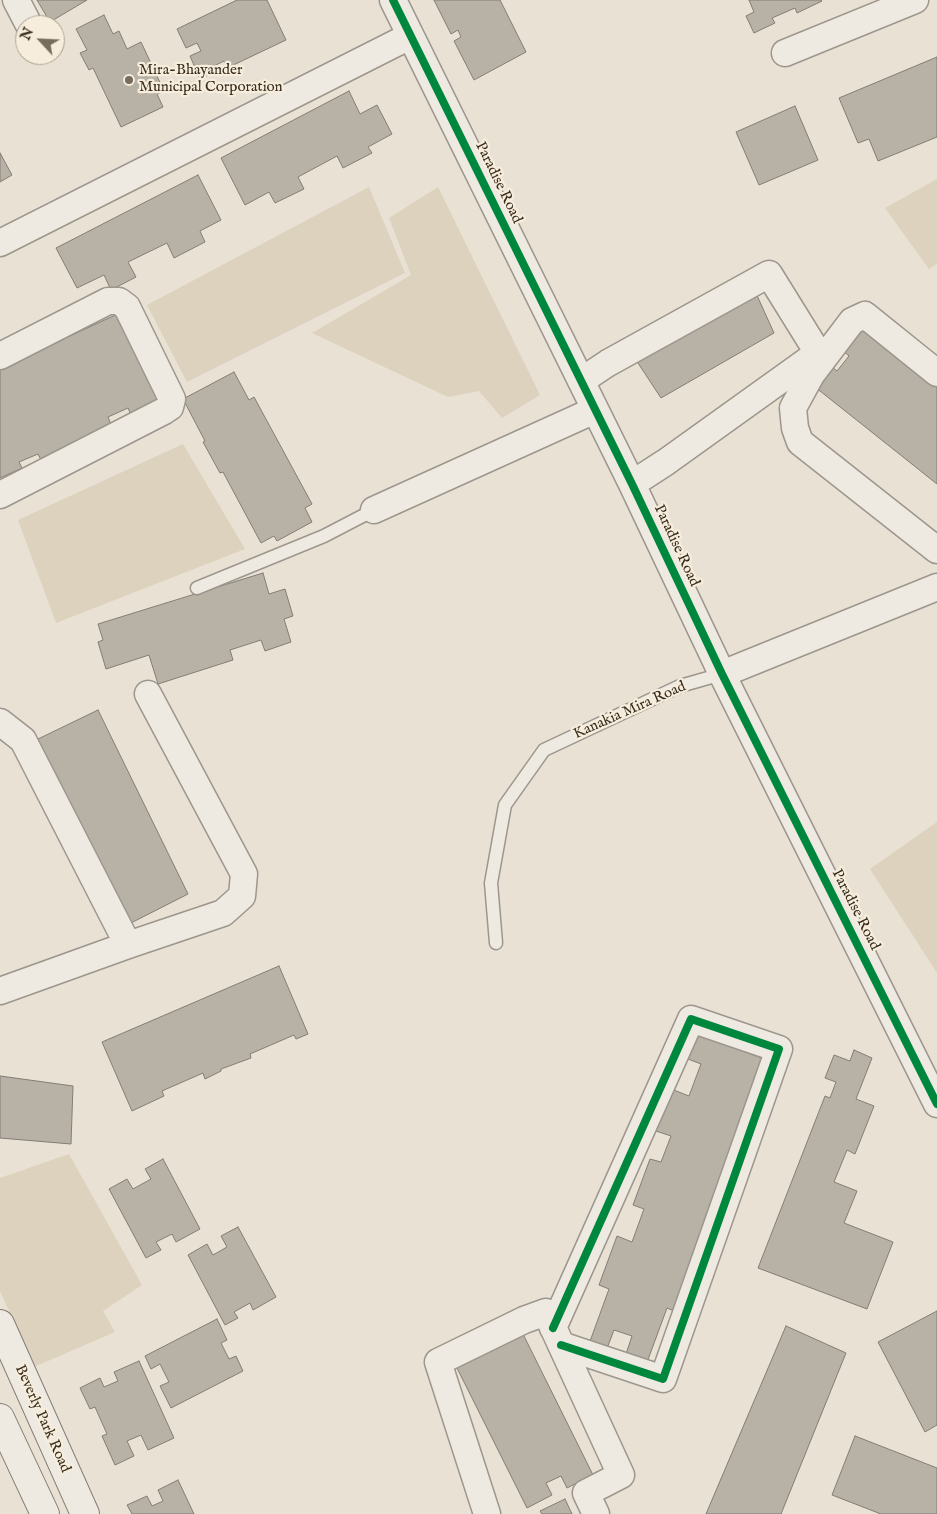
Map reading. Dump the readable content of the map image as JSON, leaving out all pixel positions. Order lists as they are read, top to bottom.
{
  "streets": {
    "main road": ["Beverly Park Road"],
    "street": ["Paradise Road", "Kanakia Mira Road"]
  },
  "crossings": [
    ["Paradise Road", "Kanakia Mira Road"]
  ],
  "places": ["Mira-Bhayander Municipal Corporation"],
  "north": "top left"
}
